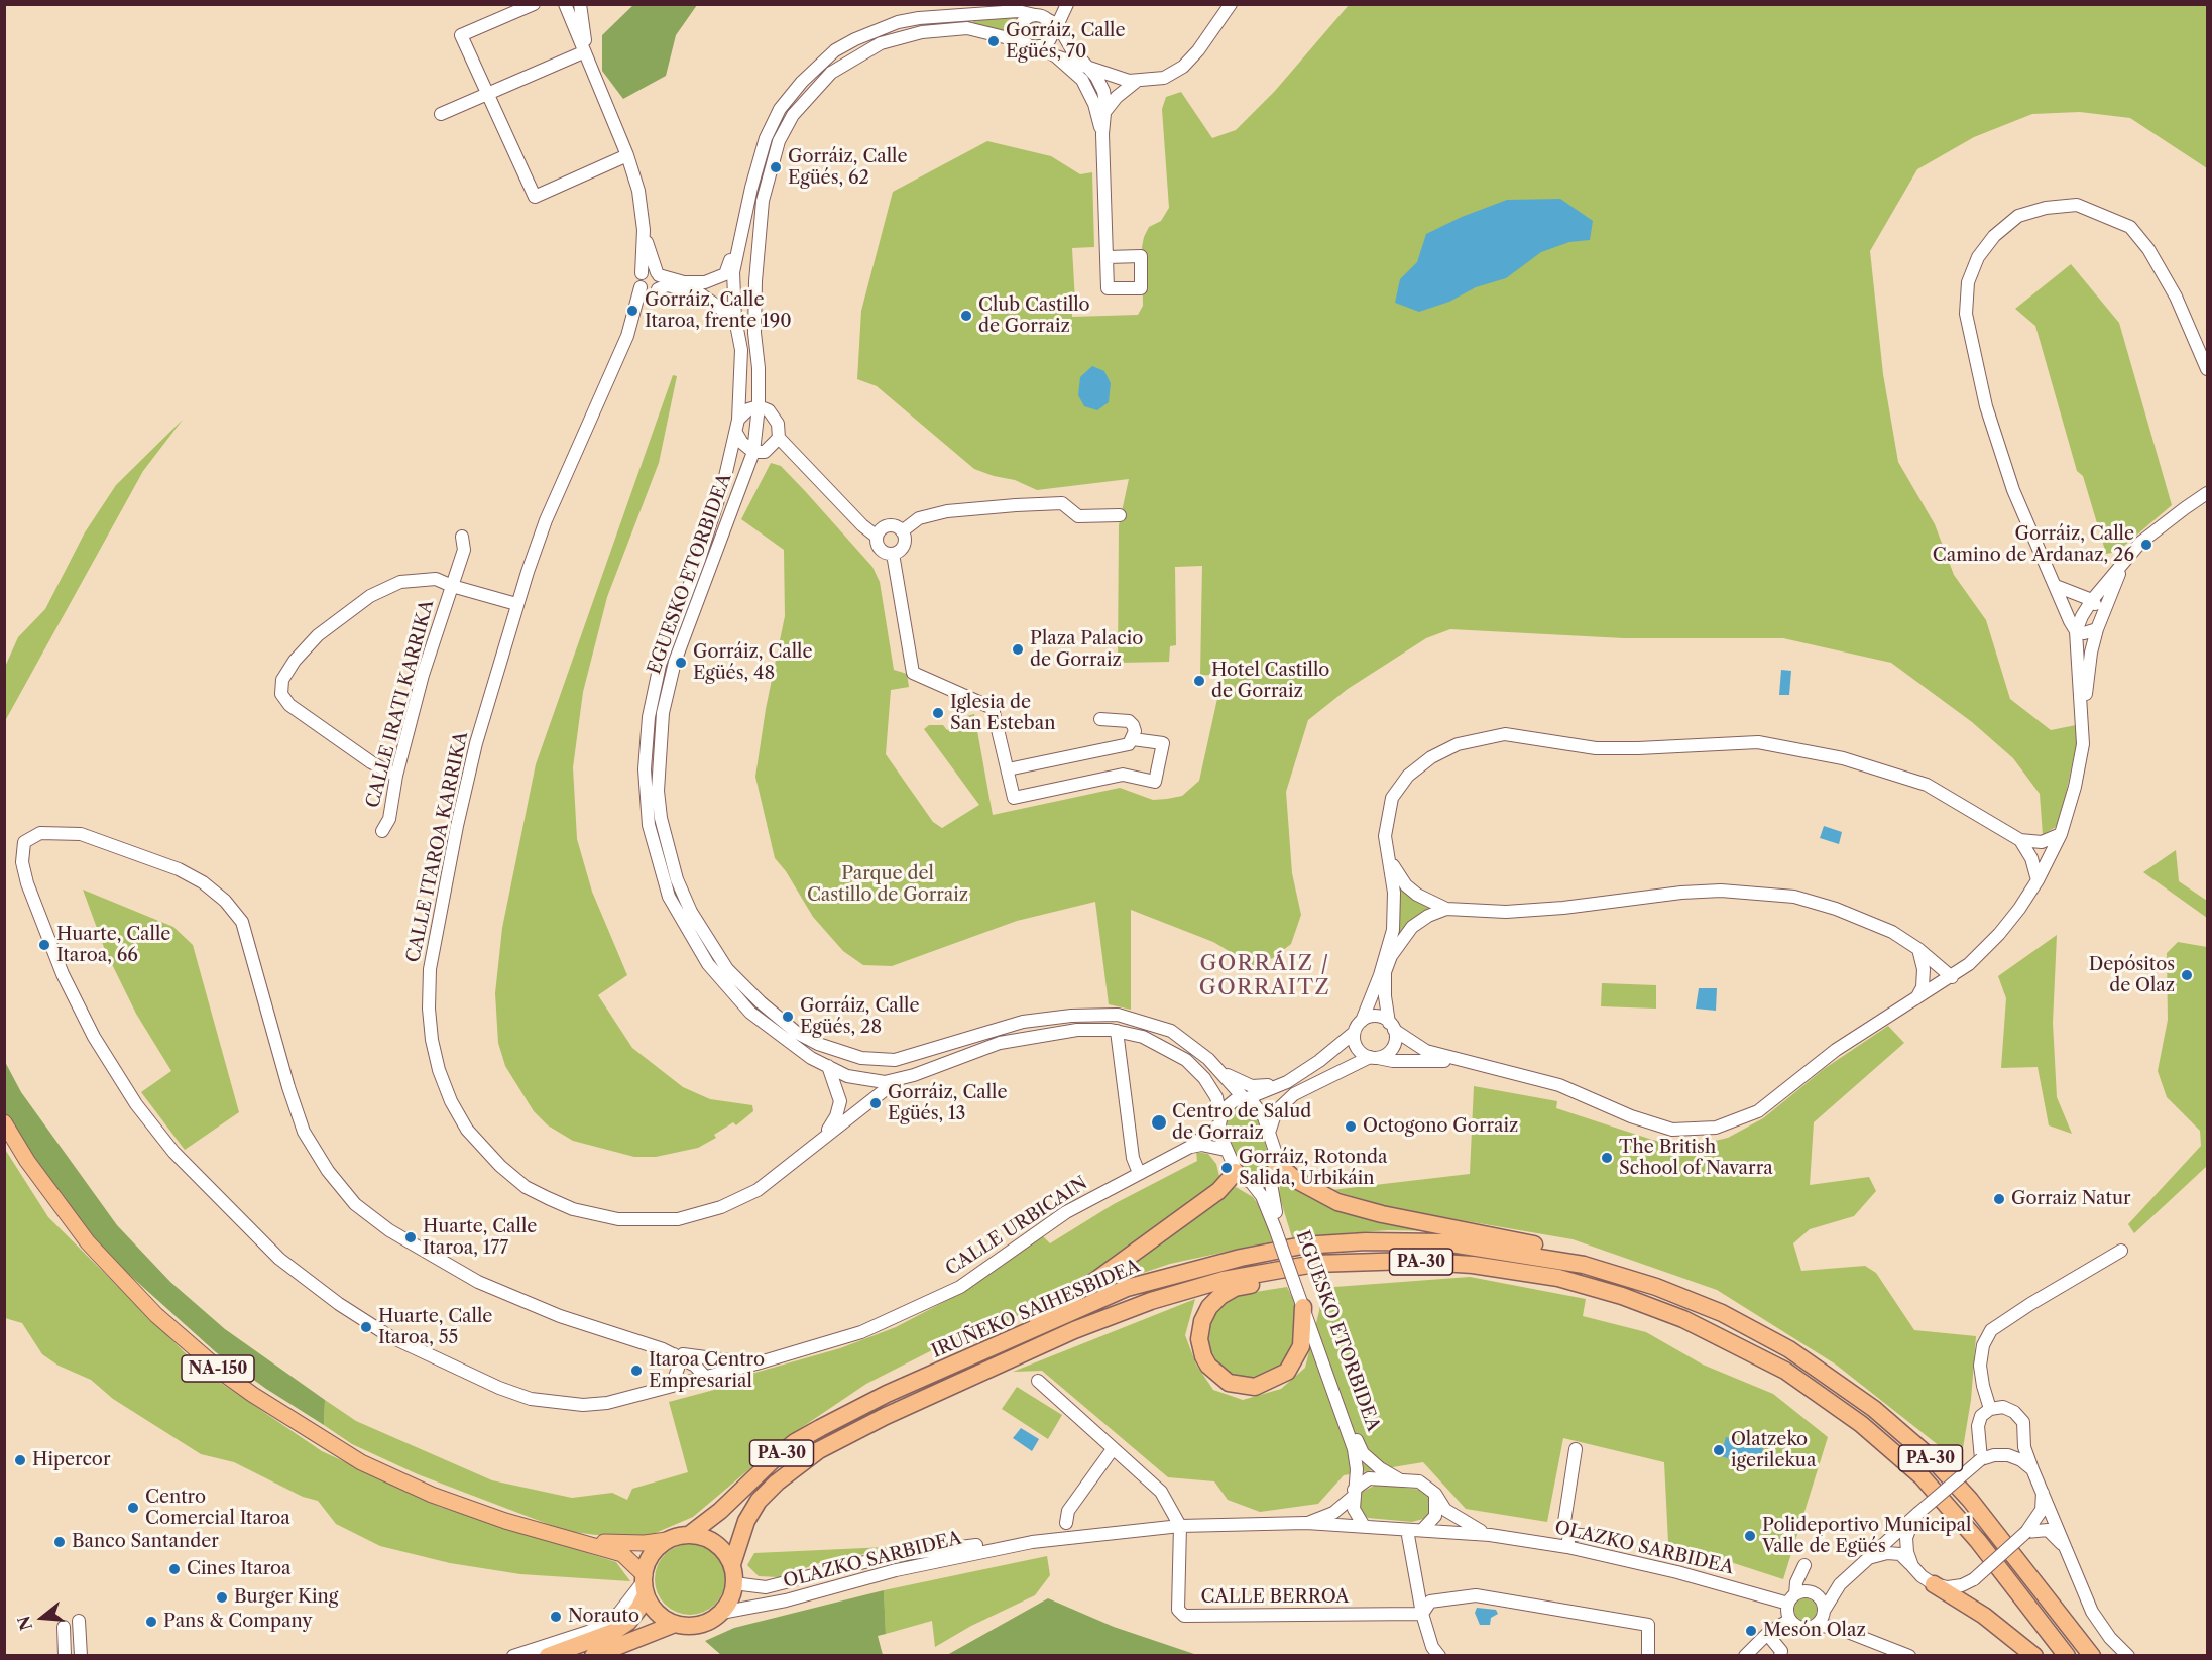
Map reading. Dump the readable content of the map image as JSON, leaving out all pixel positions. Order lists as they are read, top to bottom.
{
  "streets": {
    "highway": ["PA-30", "IRUÑEKO SAIHESBIDEA"],
    "main road": ["NA-150"],
    "street": [
      "EGUESKO ETORBIDEA",
      "CALLE IRATI KARRIKA",
      "CALLE ITAROA KARRIKA",
      "CALLE URBICAIN",
      "OLAZKO SARBIDEA",
      "CALLE BERROA"
    ]
  },
  "crossings": [
    ["EGUESKO ETORBIDEA", "CALLE ITAROA KARRIKA"],
    ["EGUESKO ETORBIDEA", "CALLE URBICAIN"],
    ["EGUESKO ETORBIDEA", "OLAZKO SARBIDEA"],
    ["PA-30", "IRUÑEKO SAIHESBIDEA"],
    ["PA-30", "OLAZKO SARBIDEA"],
    ["IRUÑEKO SAIHESBIDEA", "OLAZKO SARBIDEA"],
    ["OLAZKO SARBIDEA", "CALLE BERROA"]
  ],
  "districts": ["GORRÁIZ / GORRAITZ"],
  "parks": ["Parque del Castillo de Gorraiz"],
  "places": [
    "Gorráiz, Calle Egüés, 70",
    "Gorráiz, Calle Egüés, 62",
    "Gorráiz, Calle Itaroa, frente 190",
    "Club Castillo de Gorraiz",
    "Gorráiz, Calle Camino de Ardanaz, 26",
    "Plaza Palacio de Gorraiz",
    "Gorráiz, Calle Egüés, 48",
    "Hotel Castillo de Gorraiz",
    "Iglesia de San Esteban",
    "Huarte, Calle Itaroa, 66",
    "Depósitos de Olaz",
    "Gorráiz, Calle Egüés, 28",
    "Gorráiz, Calle Egüés, 13",
    "Centro de Salud de Gorraiz",
    "Octogono Gorraiz",
    "The British School of Navarra",
    "Gorráiz, Rotonda Salida, Urbikáin",
    "Gorraiz Natur",
    "Huarte, Calle Itaroa, 177",
    "Huarte, Calle Itaroa, 55",
    "Itaroa Centro Empresarial",
    "Olatzeko igerilekua",
    "Hipercor",
    "Centro Comercial Itaroa",
    "Polideportivo Municipal Valle de Egüés",
    "Banco Santander",
    "Cines Itaroa",
    "Burger King",
    "Norauto",
    "Pans & Company",
    "Mesón Olaz"
  ],
  "north": "left"
}
